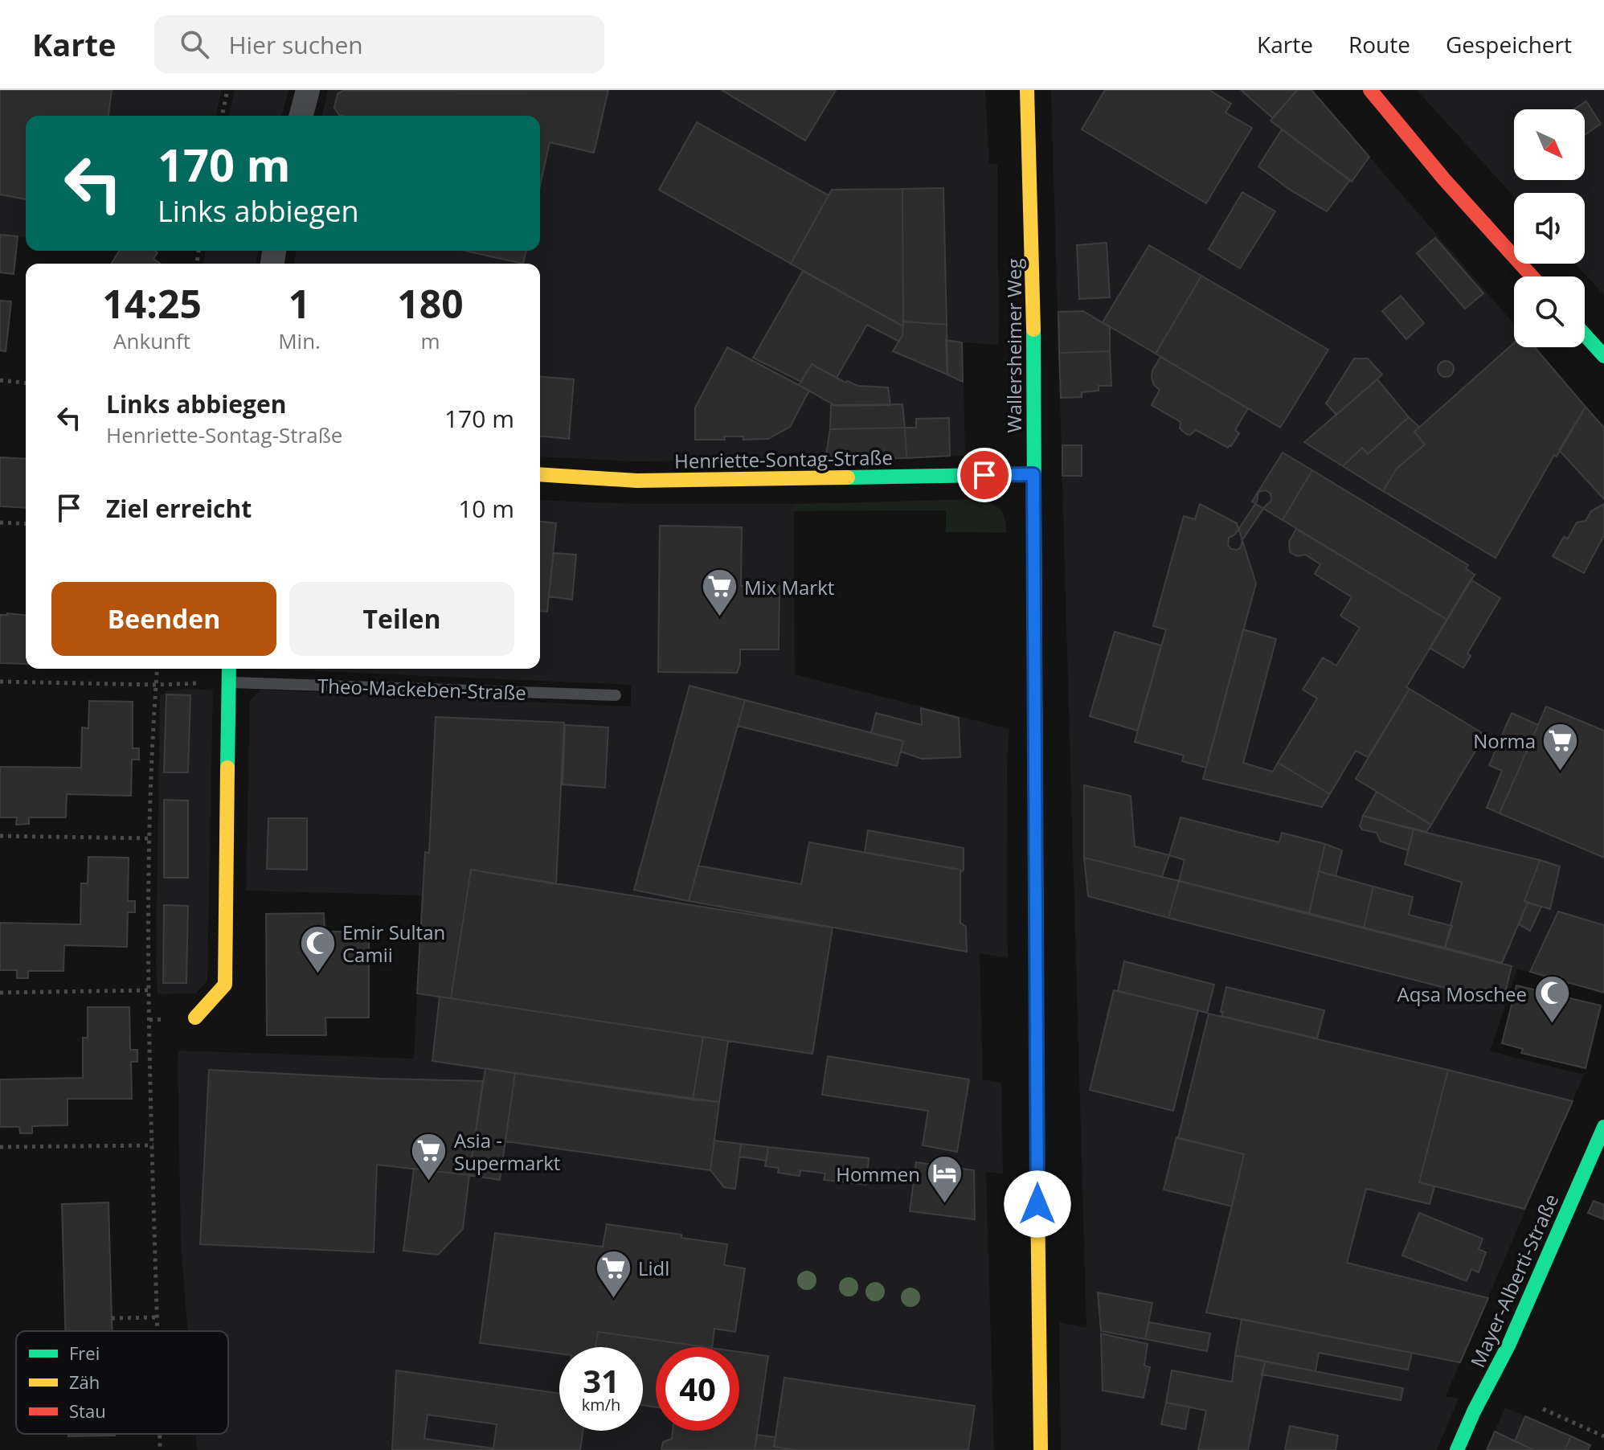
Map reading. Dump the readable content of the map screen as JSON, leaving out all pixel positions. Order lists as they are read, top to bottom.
{
  "streets": {
    "street": ["Wallersheimer Weg", "Henriette-Sontag-Straße", "Mayer-Alberti-Straße"],
    "lane": ["Theo-Mackeben-Straße"]
  },
  "crossings": [
    ["Wallersheimer Weg", "Henriette-Sontag-Straße"]
  ],
  "places": {
    "supermarket": [
      "Mix Markt",
      "Norma",
      "Asia - Supermarkt",
      "Lidl"
    ],
    "mosque": ["Emir Sultan Camii", "Aqsa Moschee"],
    "hotel": ["Hommen"]
  },
  "legend": ["Frei", "Zäh", "Stau"],
  "north": "bottom right",
  "page": {
    "header": "Karte",
    "search": "Hier suchen",
    "nav": ["Karte", "Route", "Gespeichert"],
    "turn": ["170 m", "Links abbiegen"],
    "eta": [
      "14:25",
      "Ankunft",
      "1",
      "Min.",
      "180",
      "m"
    ],
    "list": [
      {
        "name": "Links abbiegen",
        "note": "Henriette-Sontag-Straße",
        "value": "170 m"
      },
      {
        "name": "Ziel erreicht",
        "value": "10 m"
      }
    ],
    "buttons": ["Beenden", "Teilen"],
    "speed": "31 km/h",
    "limit": "40"
  }
}
